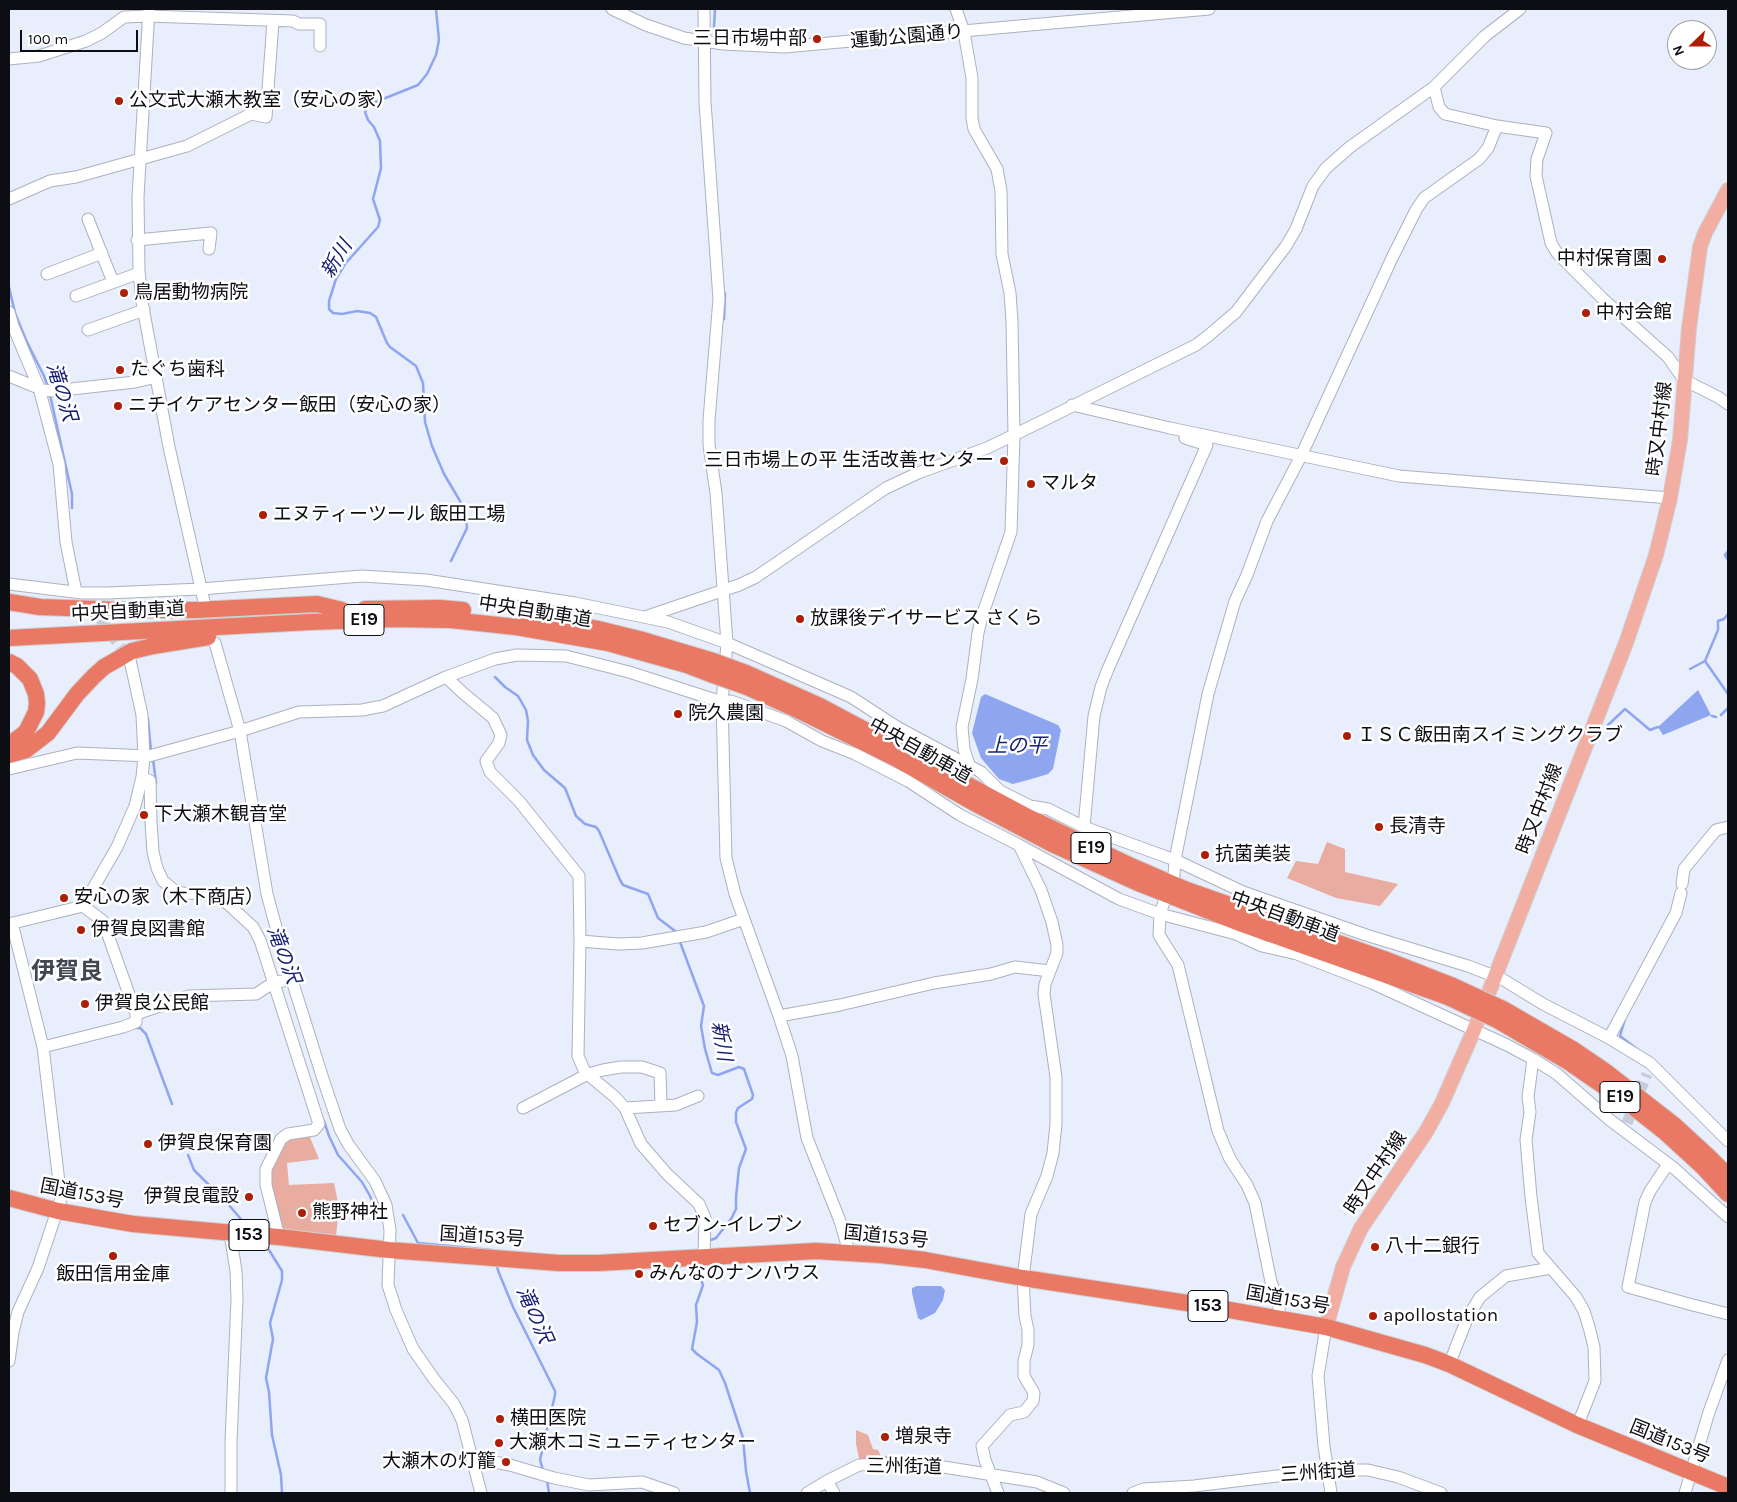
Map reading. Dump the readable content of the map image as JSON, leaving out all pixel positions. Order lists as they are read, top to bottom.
{
  "streets": {
    "highway": [
      "中央自動車道",
      "E19",
      "国道153号",
      "153"
    ],
    "main road": ["時又中村線"],
    "street": ["運動公園通り", "三州街道"]
  },
  "crossings": [
    ["時又中村線", "国道153号"]
  ],
  "districts": ["伊賀良"],
  "water": ["新川", "滝の沢", "上の平"],
  "places": [
    "三日市場中部",
    "公文式大瀬木教室（安心の家）",
    "中村保育園",
    "鳥居動物病院",
    "中村会館",
    "たぐち歯科",
    "ニチイケアセンター飯田（安心の家）",
    "三日市場上の平 生活改善センター",
    "マルタ",
    "エヌティーツール 飯田工場",
    "放課後デイサービス さくら",
    "院久農園",
    "ＩＳＣ飯田南スイミングクラブ",
    "下大瀬木観音堂",
    "長清寺",
    "抗菌美装",
    "安心の家（木下商店）",
    "伊賀良図書館",
    "伊賀良公民館",
    "伊賀良保育園",
    "伊賀良電設",
    "熊野神社",
    "セブン-イレブン",
    "八十二銀行",
    "飯田信用金庫",
    "みんなのナンハウス",
    "apollostation",
    "横田医院",
    "増泉寺",
    "大瀬木コミュニティセンター",
    "大瀬木の灯籠"
  ],
  "scale_bar": "100 m",
  "north": "left"
}
